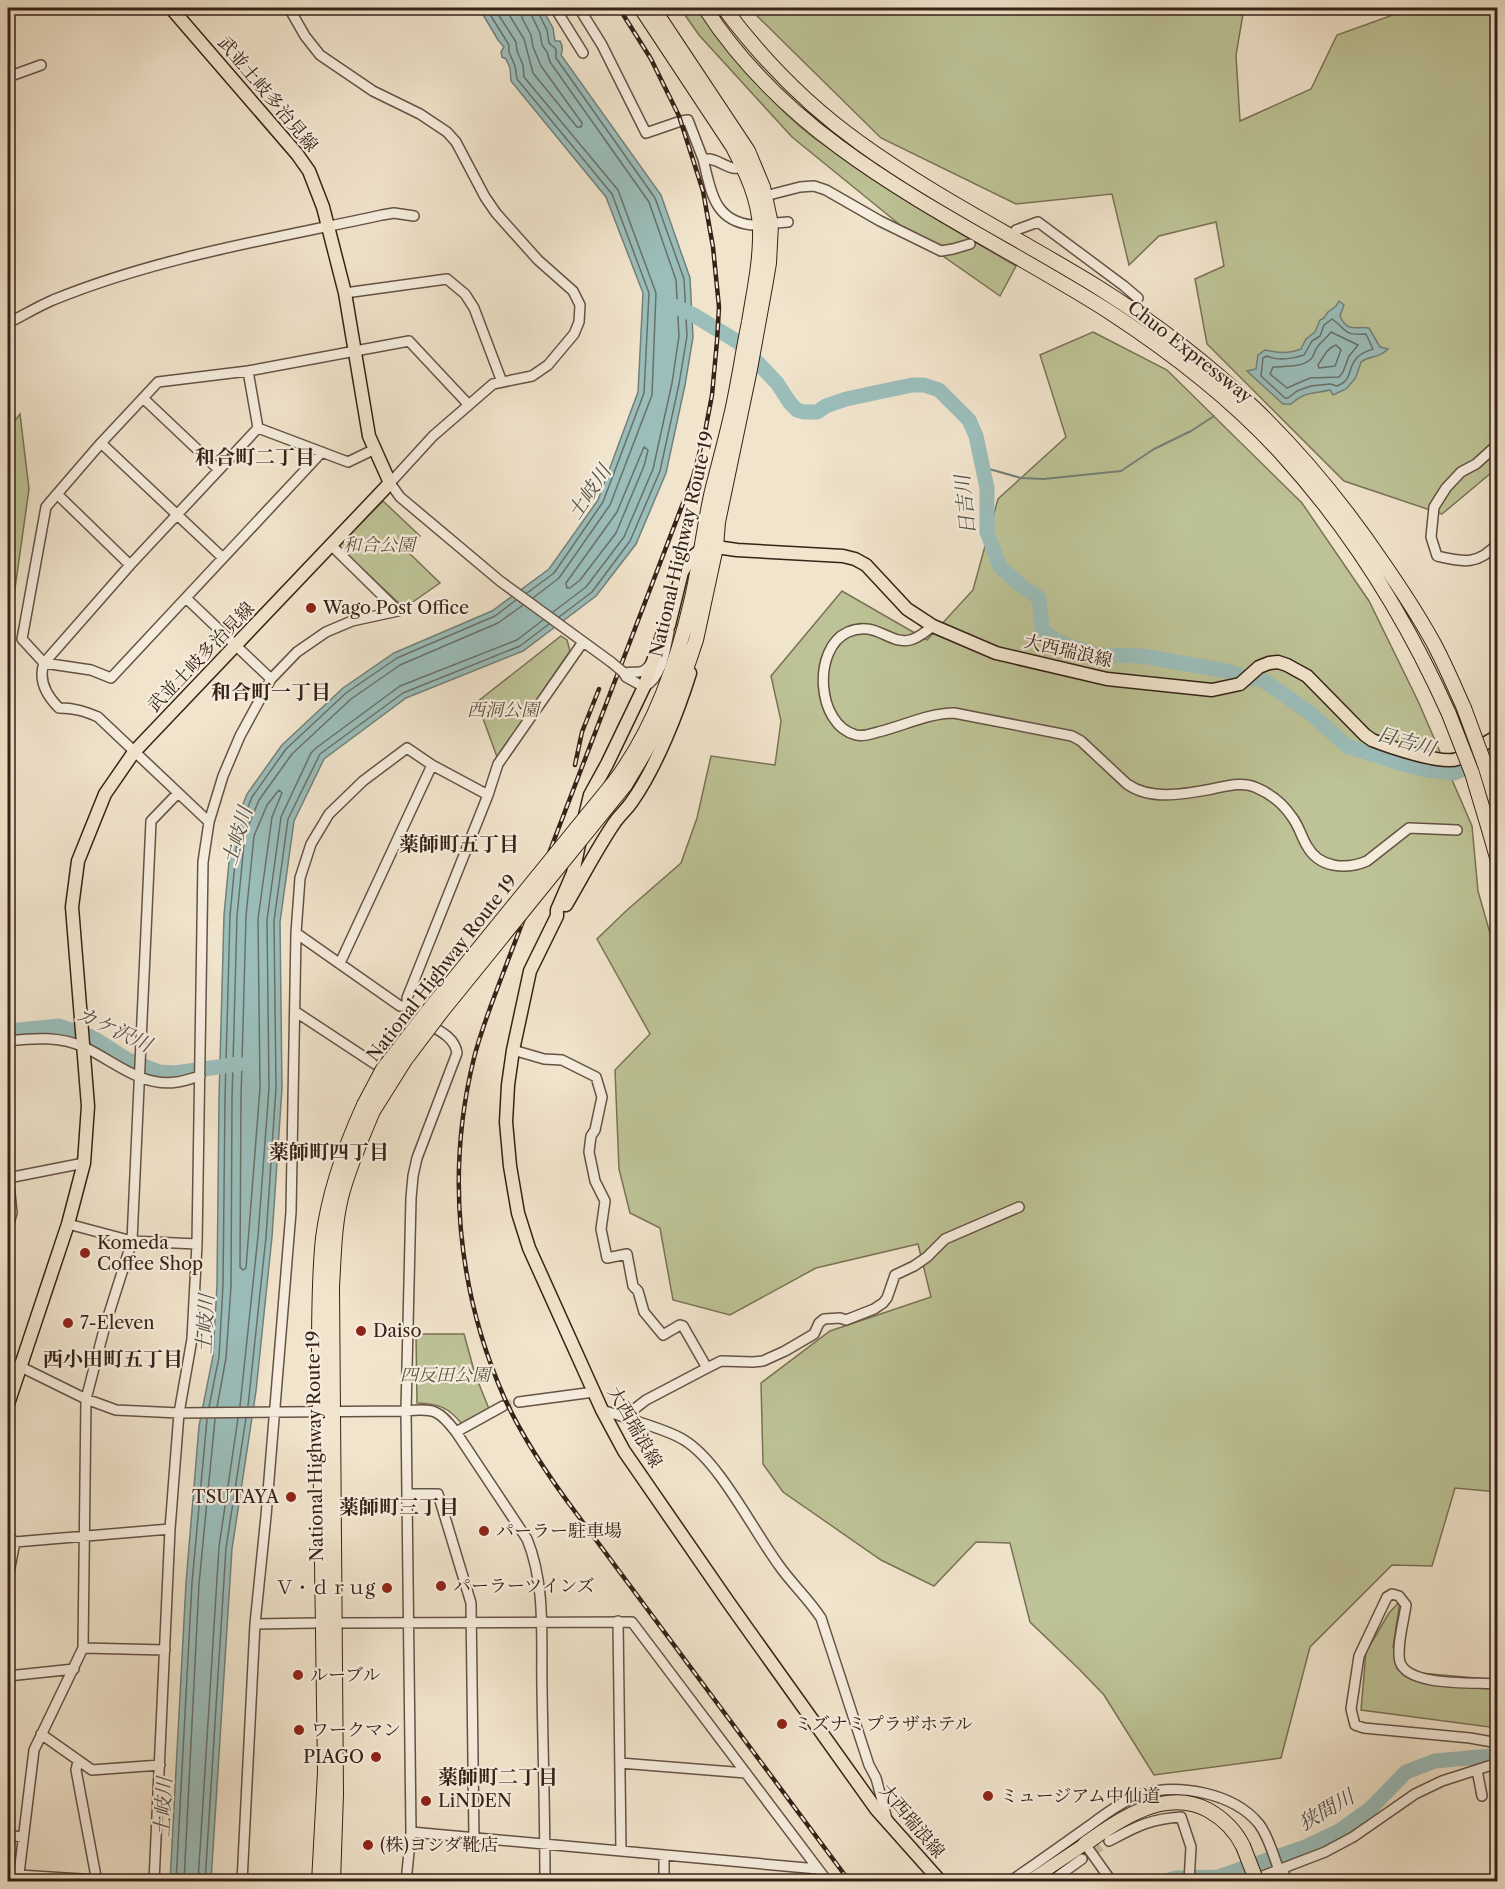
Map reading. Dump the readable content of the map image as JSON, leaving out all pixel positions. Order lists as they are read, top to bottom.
{
  "streets": {
    "highway": ["Chuo Expressway", "National Highway Route 19"],
    "main road": ["武並土岐多治見線", "大西瑞浪線"]
  },
  "crossings": [
    ["National Highway Route 19", "大西瑞浪線"]
  ],
  "districts": [
    "和合町二丁目",
    "和合町一丁目",
    "薬師町五丁目",
    "薬師町四丁目",
    "西小田町五丁目",
    "薬師町三丁目",
    "薬師町二丁目"
  ],
  "water": [
    "土岐川",
    "日吉川",
    "カケ沢川",
    "狭間川"
  ],
  "parks": ["和合公園", "西洞公園", "四反田公園"],
  "places": [
    "Wago Post Office",
    "Komeda Coffee Shop",
    "7-Eleven",
    "Daiso",
    "TSUTAYA",
    "パーラー駐車場",
    "パーラーツインズ",
    "Ｖ・ｄｒｕg",
    "ルーブル",
    "ミズナミプラザホテル",
    "ワークマン",
    "PIAGO",
    "ミュージアム中仙道",
    "LiNDEN",
    "(株)ヨシダ靴店"
  ]
}
